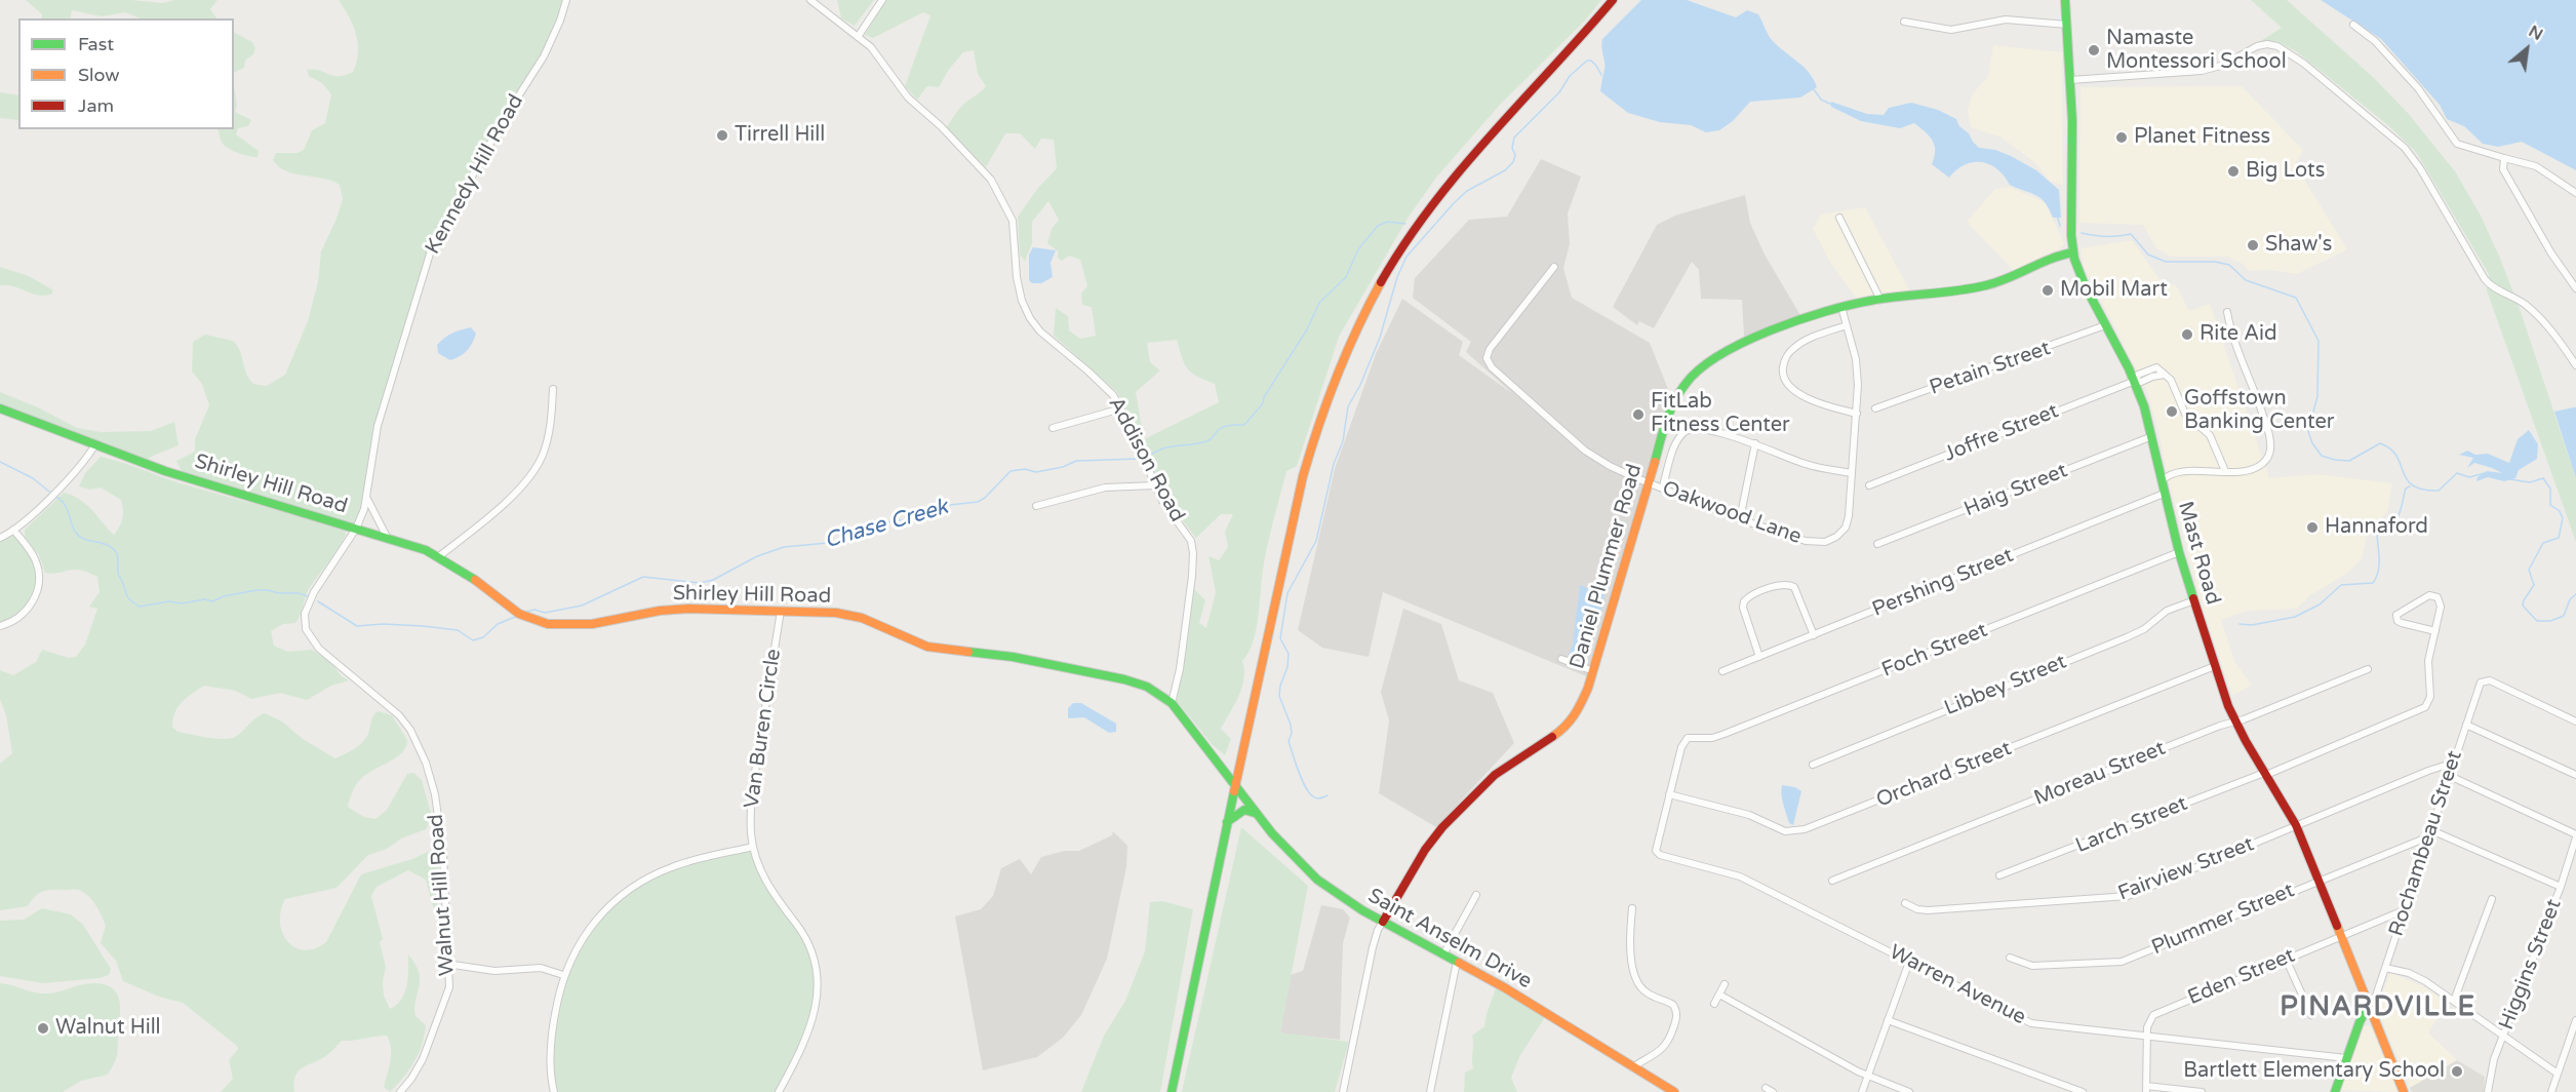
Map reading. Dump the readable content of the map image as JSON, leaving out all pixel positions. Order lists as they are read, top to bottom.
{
  "streets": {
    "street": [
      "Kennedy Hill Road",
      "Petain Street",
      "Joffre Street",
      "Addison Road",
      "Shirley Hill Road",
      "Haig Street",
      "Oakwood Lane",
      "Mast Road",
      "Daniel Plummer Road",
      "Pershing Street",
      "Foch Street",
      "Libbey Street",
      "Van Buren Circle",
      "Moreau Street",
      "Orchard Street",
      "Larch Street",
      "Rochambeau Street",
      "Fairview Street",
      "Walnut Hill Road",
      "Plummer Street",
      "Saint Anselm Drive",
      "Higgins Street",
      "Eden Street",
      "Warren Avenue"
    ]
  },
  "crossings": [
    ["Kennedy Hill Road", "Shirley Hill Road"],
    ["Kennedy Hill Road", "Walnut Hill Road"],
    ["Petain Street", "Mast Road"],
    ["Joffre Street", "Mast Road"],
    ["Addison Road", "Shirley Hill Road"],
    ["Shirley Hill Road", "Van Buren Circle"],
    ["Shirley Hill Road", "Walnut Hill Road"],
    ["Shirley Hill Road", "Saint Anselm Drive"],
    ["Haig Street", "Mast Road"],
    ["Oakwood Lane", "Daniel Plummer Road"],
    ["Mast Road", "Daniel Plummer Road"],
    ["Mast Road", "Pershing Street"],
    ["Mast Road", "Foch Street"],
    ["Mast Road", "Libbey Street"],
    ["Mast Road", "Moreau Street"],
    ["Mast Road", "Orchard Street"],
    ["Mast Road", "Larch Street"],
    ["Mast Road", "Rochambeau Street"],
    ["Mast Road", "Fairview Street"],
    ["Mast Road", "Plummer Street"],
    ["Mast Road", "Eden Street"],
    ["Daniel Plummer Road", "Saint Anselm Drive"],
    ["Foch Street", "Orchard Street"],
    ["Foch Street", "Warren Avenue"],
    ["Orchard Street", "Warren Avenue"],
    ["Rochambeau Street", "Fairview Street"],
    ["Rochambeau Street", "Plummer Street"],
    ["Rochambeau Street", "Eden Street"],
    ["Eden Street", "Warren Avenue"]
  ],
  "districts": ["PINARDVILLE"],
  "water": ["Chase Creek"],
  "places": [
    "Namaste Montessori School",
    "Tirrell Hill",
    "Planet Fitness",
    "Big Lots",
    "Shaw's",
    "Mobil Mart",
    "Rite Aid",
    "Goffstown Banking Center",
    "FitLab Fitness Center",
    "Hannaford",
    "Walnut Hill",
    "Bartlett Elementary School"
  ],
  "legend": ["Fast", "Slow", "Jam"],
  "north": "top right"
}
